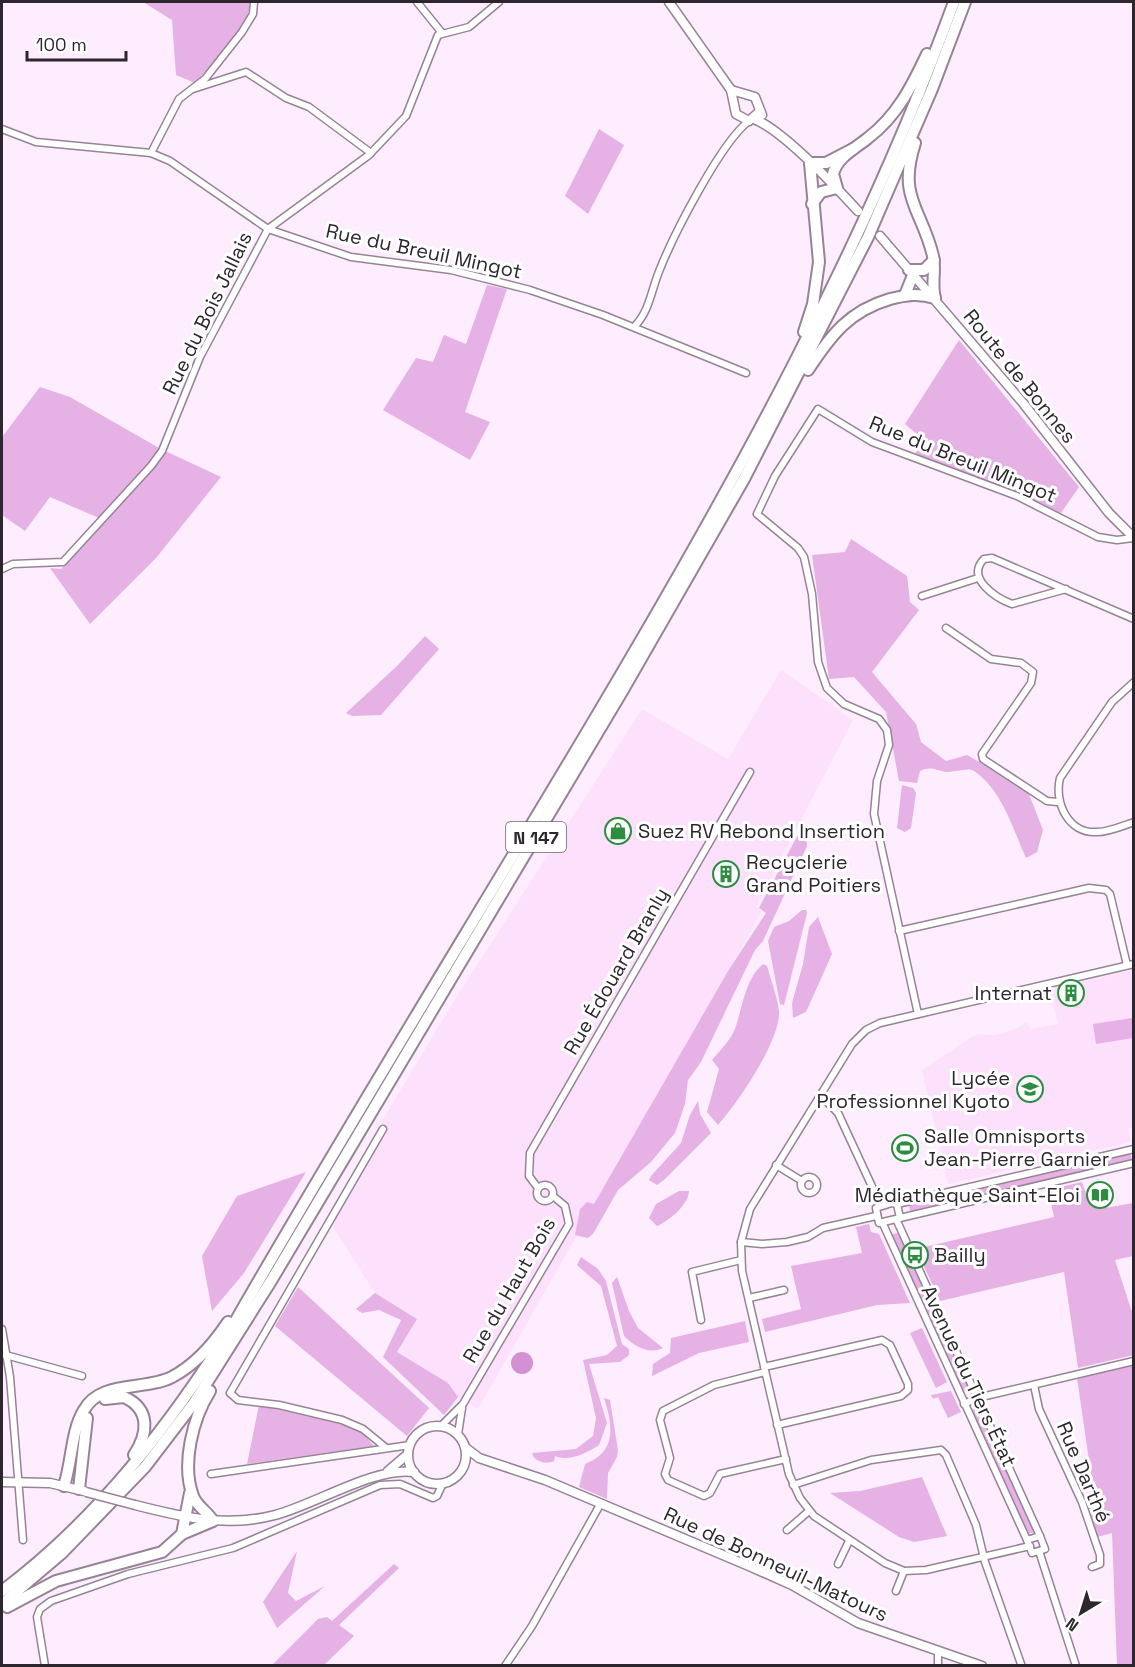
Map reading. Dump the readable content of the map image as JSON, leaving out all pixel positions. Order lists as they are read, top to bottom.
{
  "streets": {
    "highway": ["N 147"],
    "main road": ["Route de Bonnes", "Rue de Bonneuil-Matours"],
    "street": [
      "Rue du Breuil Mingot",
      "Rue du Bois Jallais",
      "Rue Édouard Branly",
      "Rue du Haut Bois",
      "Avenue du Tiers État",
      "Rue Darthé"
    ]
  },
  "crossings": [
    ["Rue du Breuil Mingot", "Rue du Bois Jallais"],
    ["Rue du Breuil Mingot", "Route de Bonnes"],
    ["Rue Édouard Branly", "Rue du Haut Bois"],
    ["Rue du Haut Bois", "Rue de Bonneuil-Matours"]
  ],
  "places": {
    "shop": ["Suez RV Rebond Insertion"],
    "building": ["Recyclerie Grand Poitiers", "Internat"],
    "school or university": ["Lycée Professionnel Kyoto"],
    "sports": ["Salle Omnisports Jean-Pierre Garnier"],
    "library": ["Médiathèque Saint-Eloi"],
    "bus stop": ["Bailly"]
  },
  "scale_bar": "100 m",
  "north": "bottom left"
}
